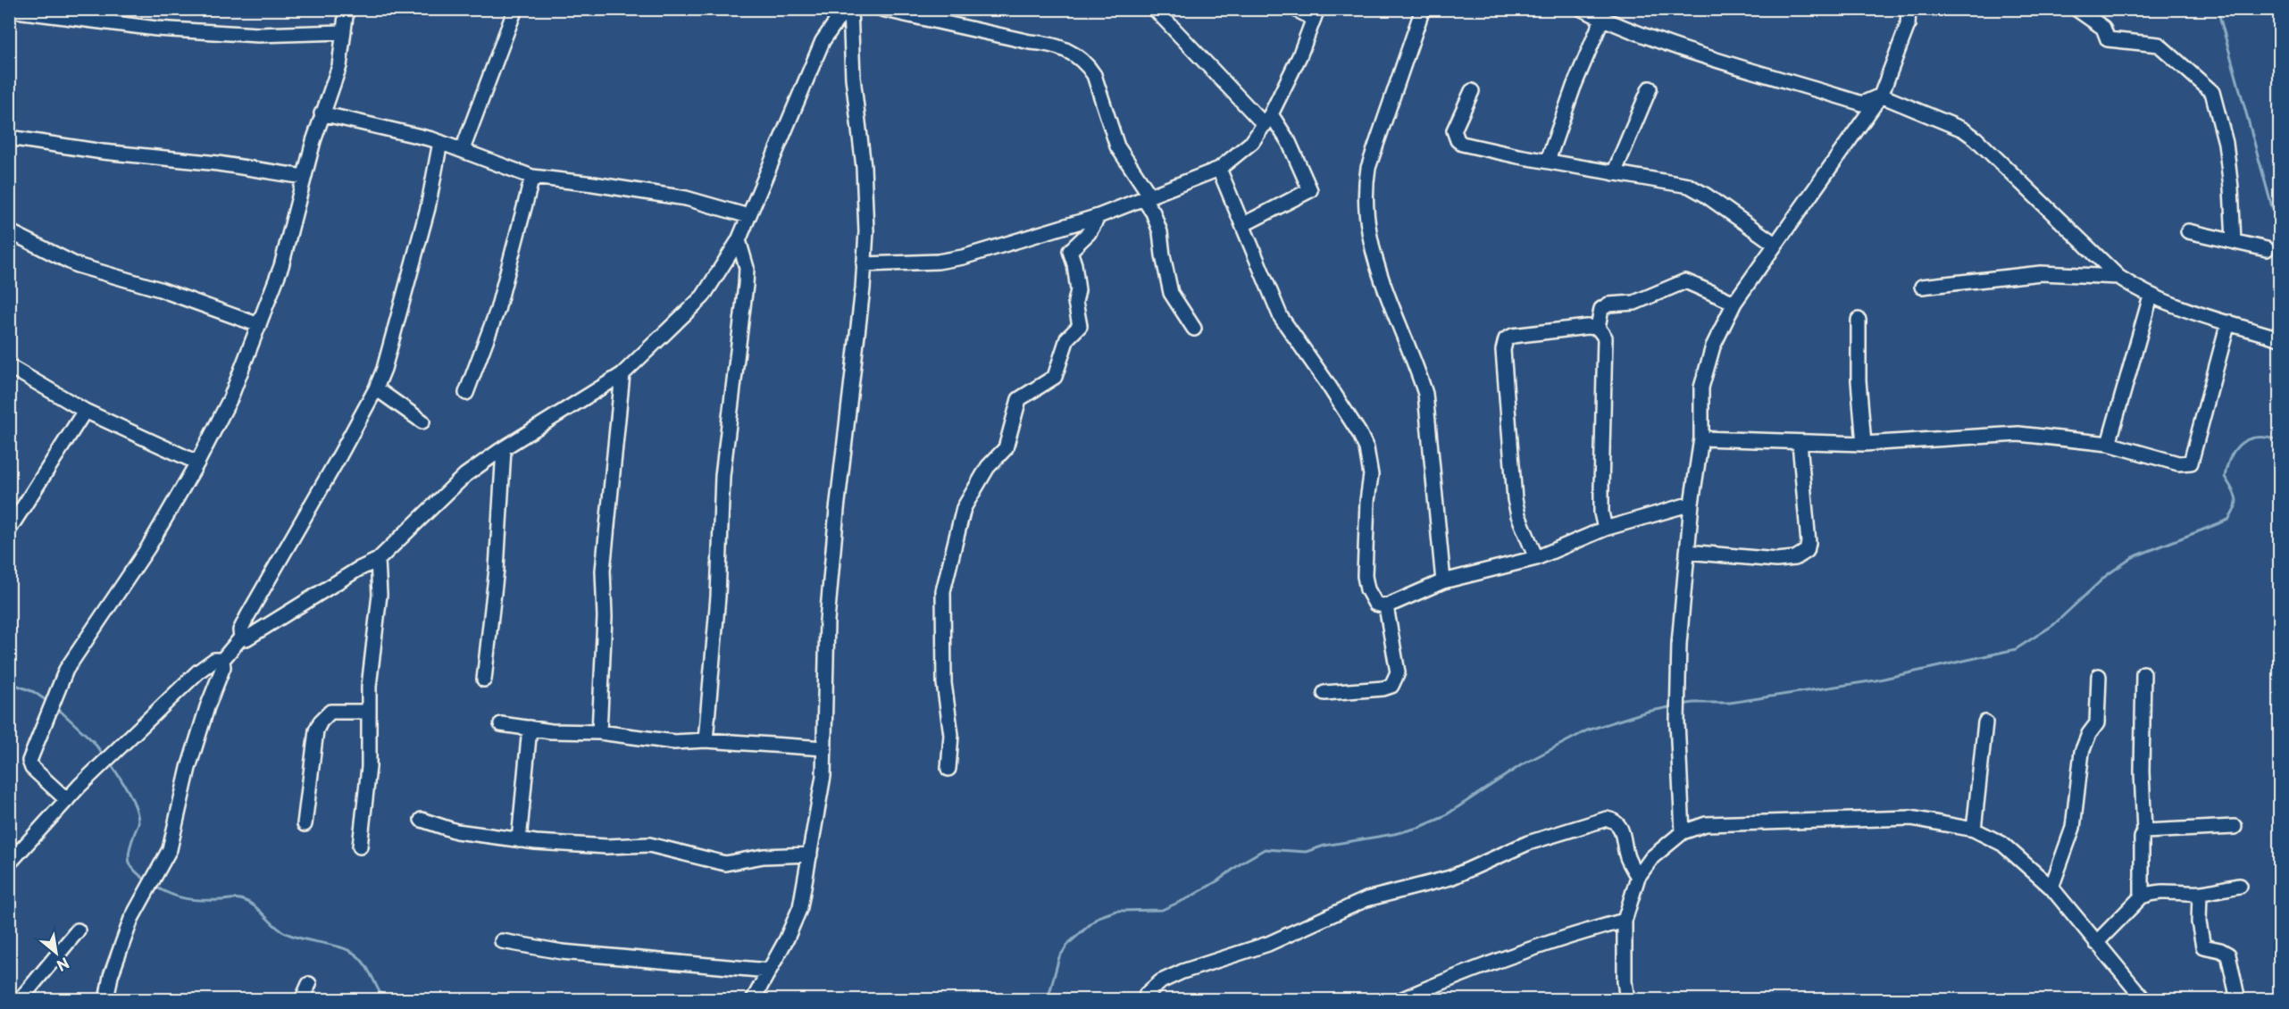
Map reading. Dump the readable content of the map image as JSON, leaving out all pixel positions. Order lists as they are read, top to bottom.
{
  "north": "bottom right"
}
